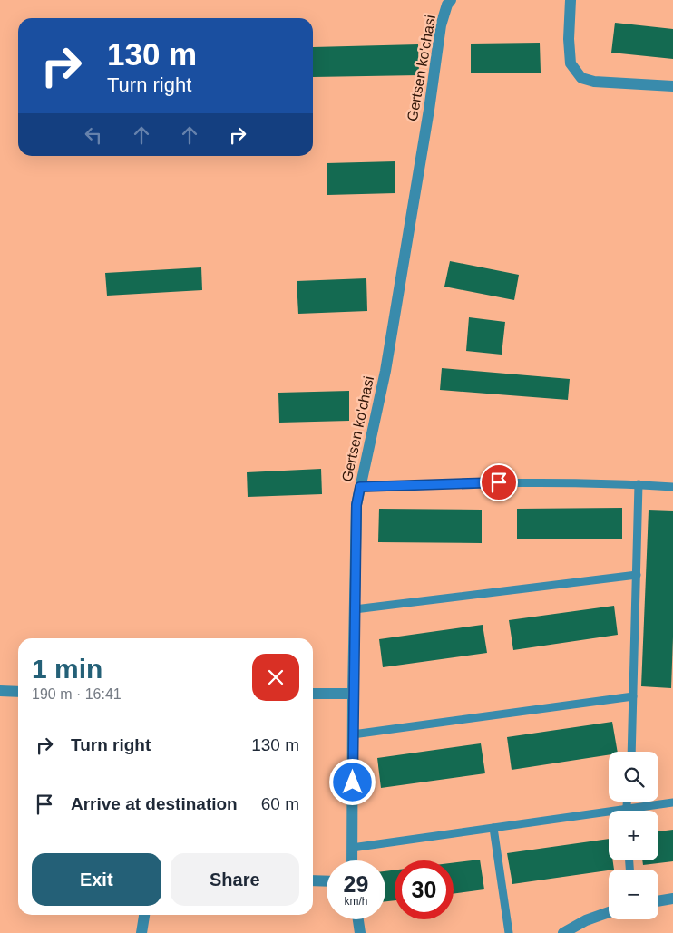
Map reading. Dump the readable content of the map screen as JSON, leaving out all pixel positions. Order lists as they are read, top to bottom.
{
  "streets": {
    "street": ["Gertsen ko'chasi"]
  },
  "page": {
    "turn": ["130 m", "Turn right"],
    "heading": ["1 min", "190 m · 16:41"],
    "list": [
      {
        "name": "Turn right",
        "value": "130 m"
      },
      {
        "name": "Arrive at destination",
        "value": "60 m"
      }
    ],
    "map_buttons": ["+", "−"],
    "buttons": ["Exit", "Share"],
    "speed": "29 km/h",
    "limit": "30"
  }
}
